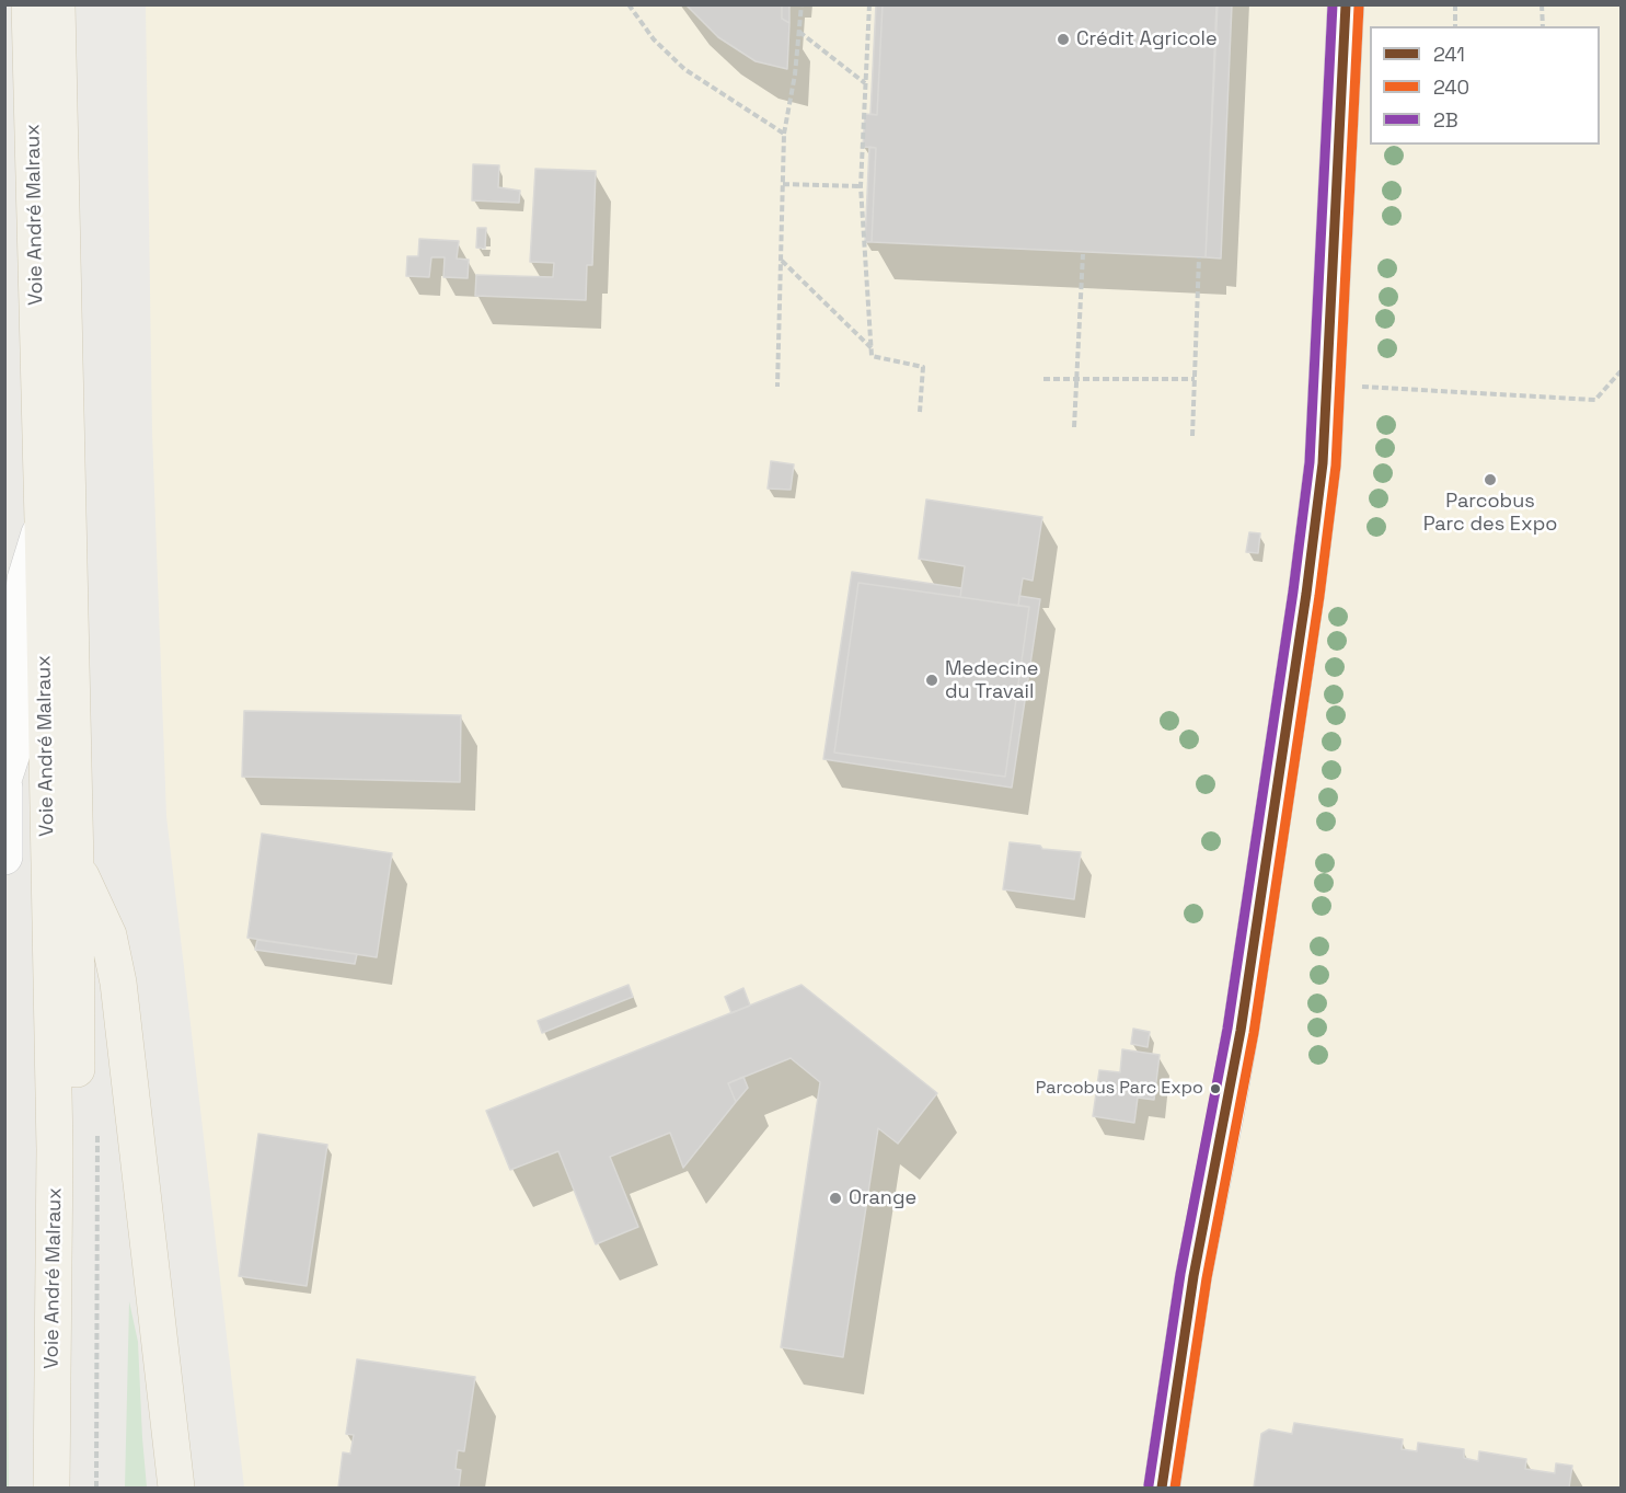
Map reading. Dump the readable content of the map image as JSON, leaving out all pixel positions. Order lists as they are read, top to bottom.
{
  "streets": {
    "main road": ["Voie André Malraux"]
  },
  "places": [
    "Crédit Agricole",
    "Parcobus Parc des Expo",
    "Medecine du Travail",
    "Parcobus Parc Expo",
    "Orange"
  ],
  "lines": ["transit line 241", "transit line 2B", "transit line 240"],
  "legend": ["241", "240", "2B"]
}
